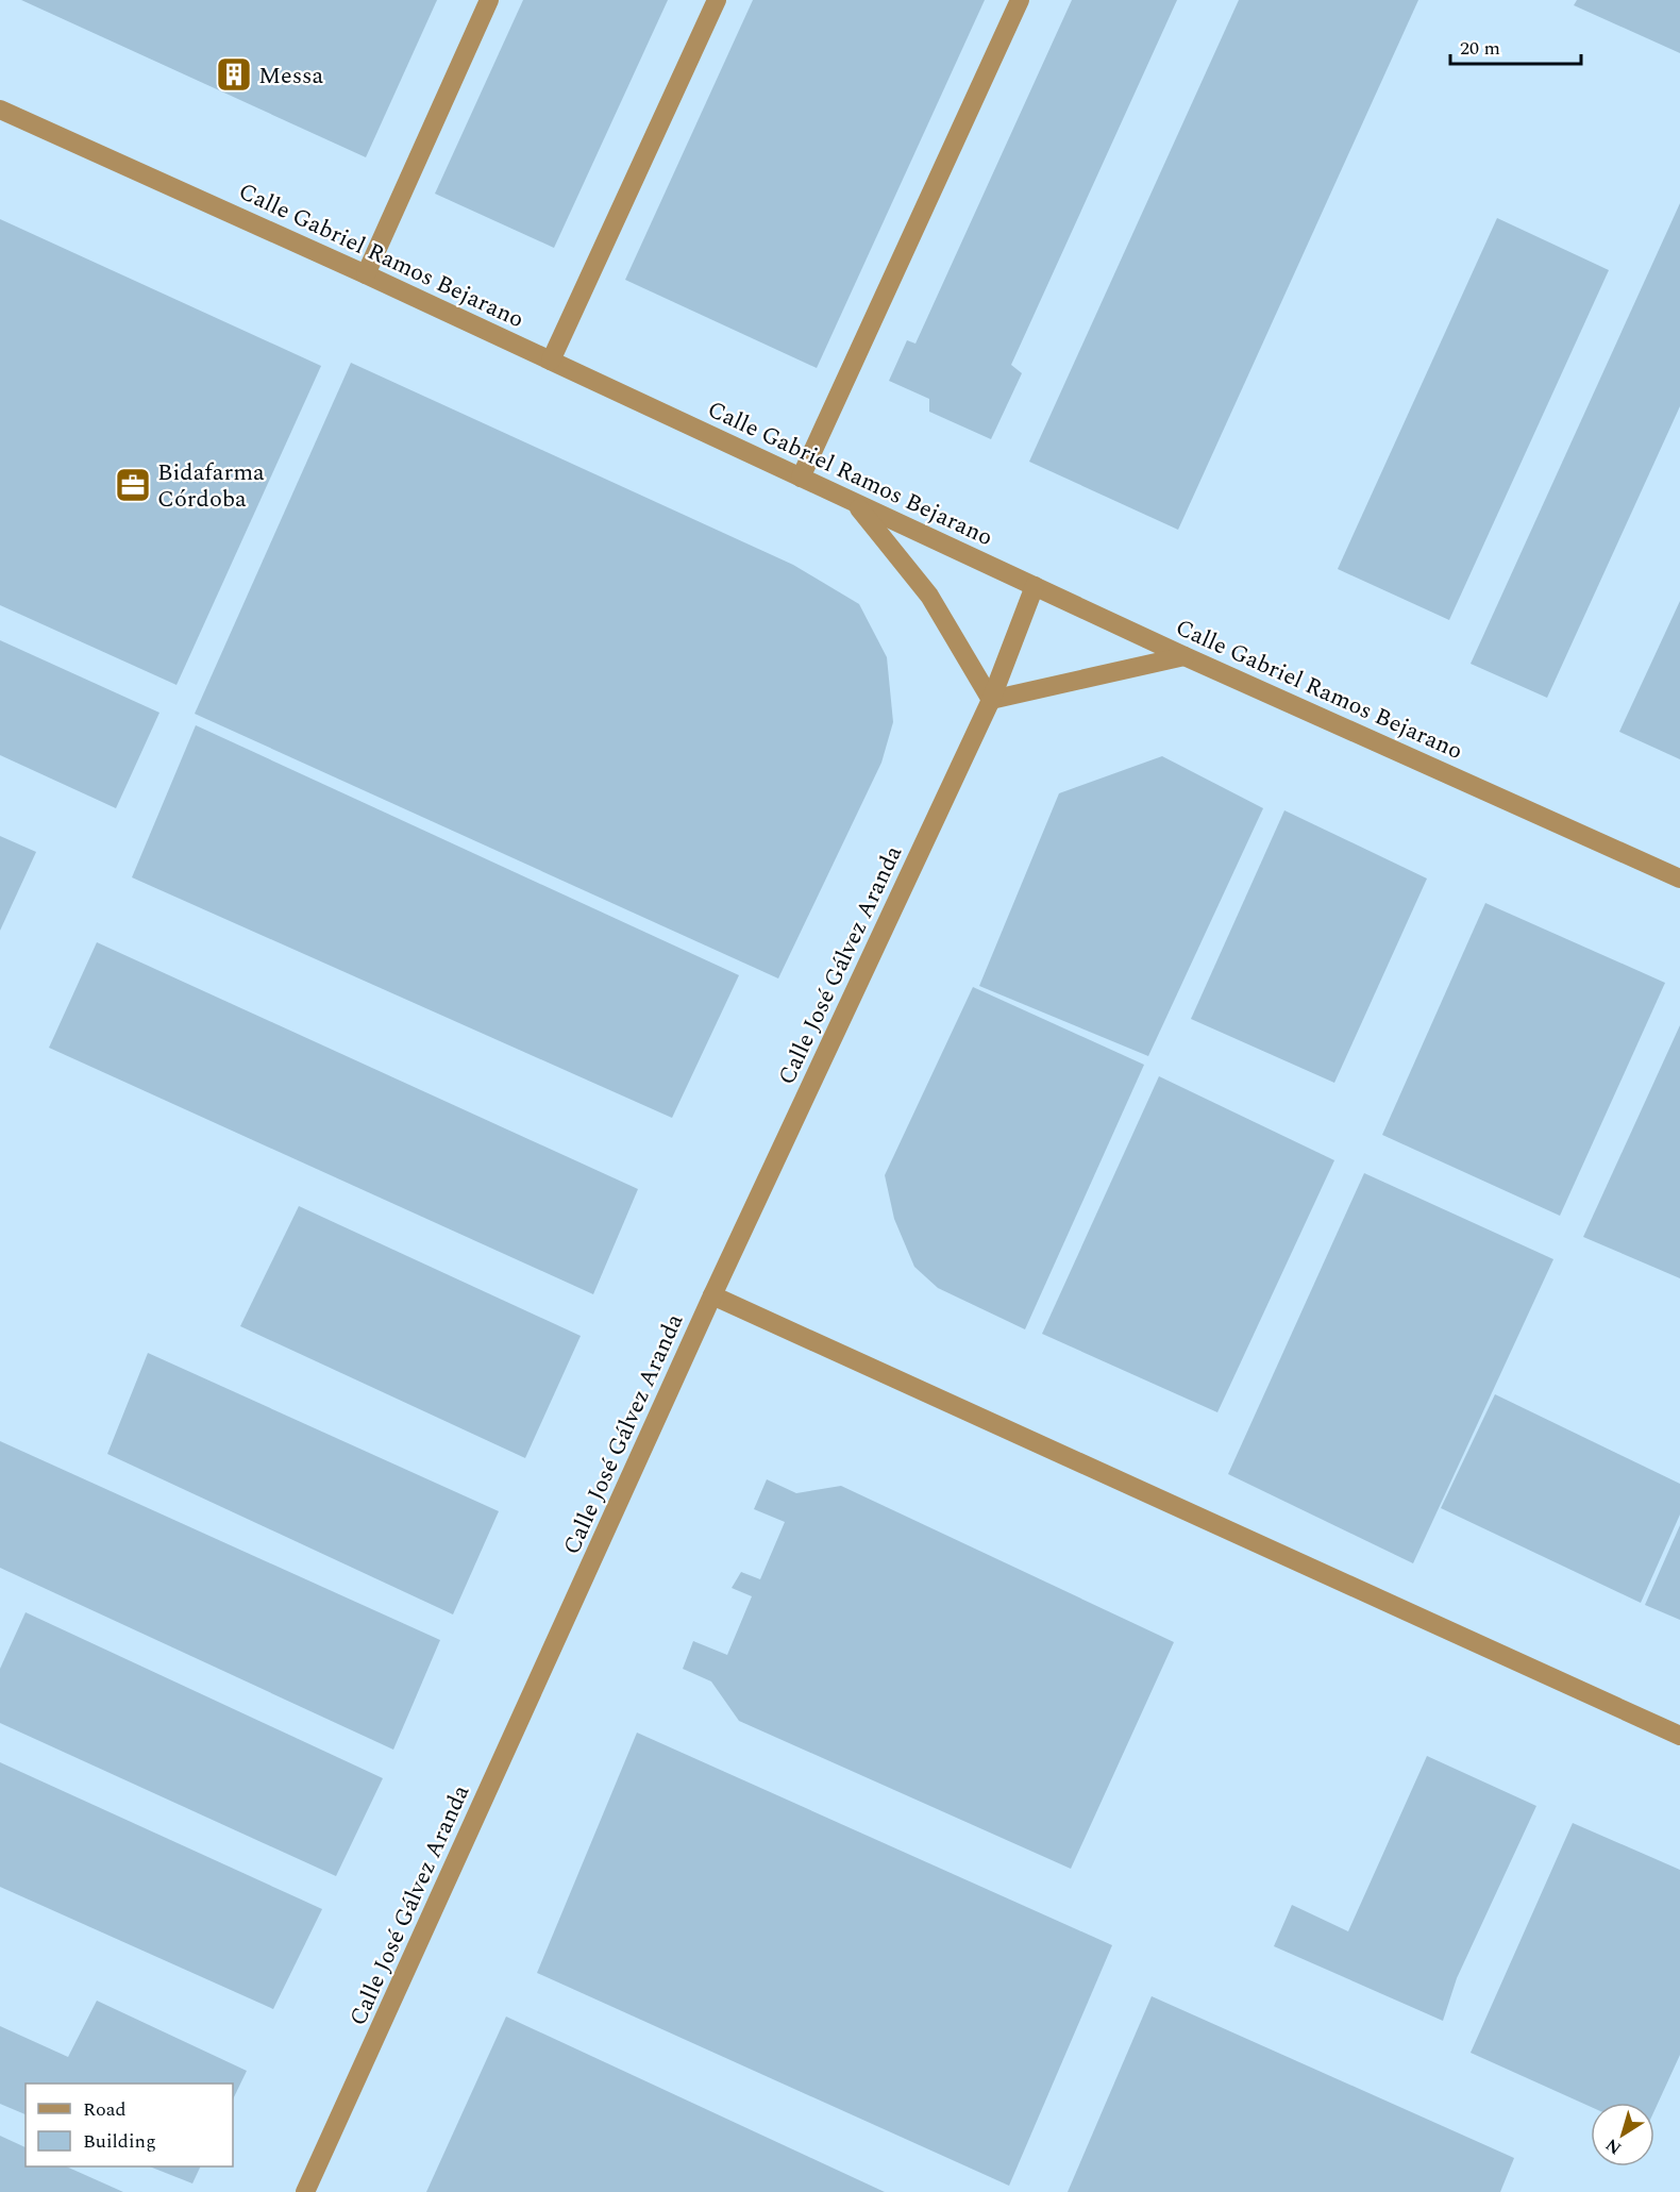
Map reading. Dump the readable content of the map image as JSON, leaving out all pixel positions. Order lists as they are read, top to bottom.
{
  "streets": {
    "street": ["Calle Gabriel Ramos Bejarano", "Calle José Gálvez Aranda"]
  },
  "crossings": [
    ["Calle Gabriel Ramos Bejarano", "Calle José Gálvez Aranda"]
  ],
  "places": {
    "building": ["Messa"],
    "office": ["Bidafarma Córdoba"]
  },
  "legend": ["Road", "Building"],
  "scale_bar": "20 m",
  "north": "bottom left"
}
